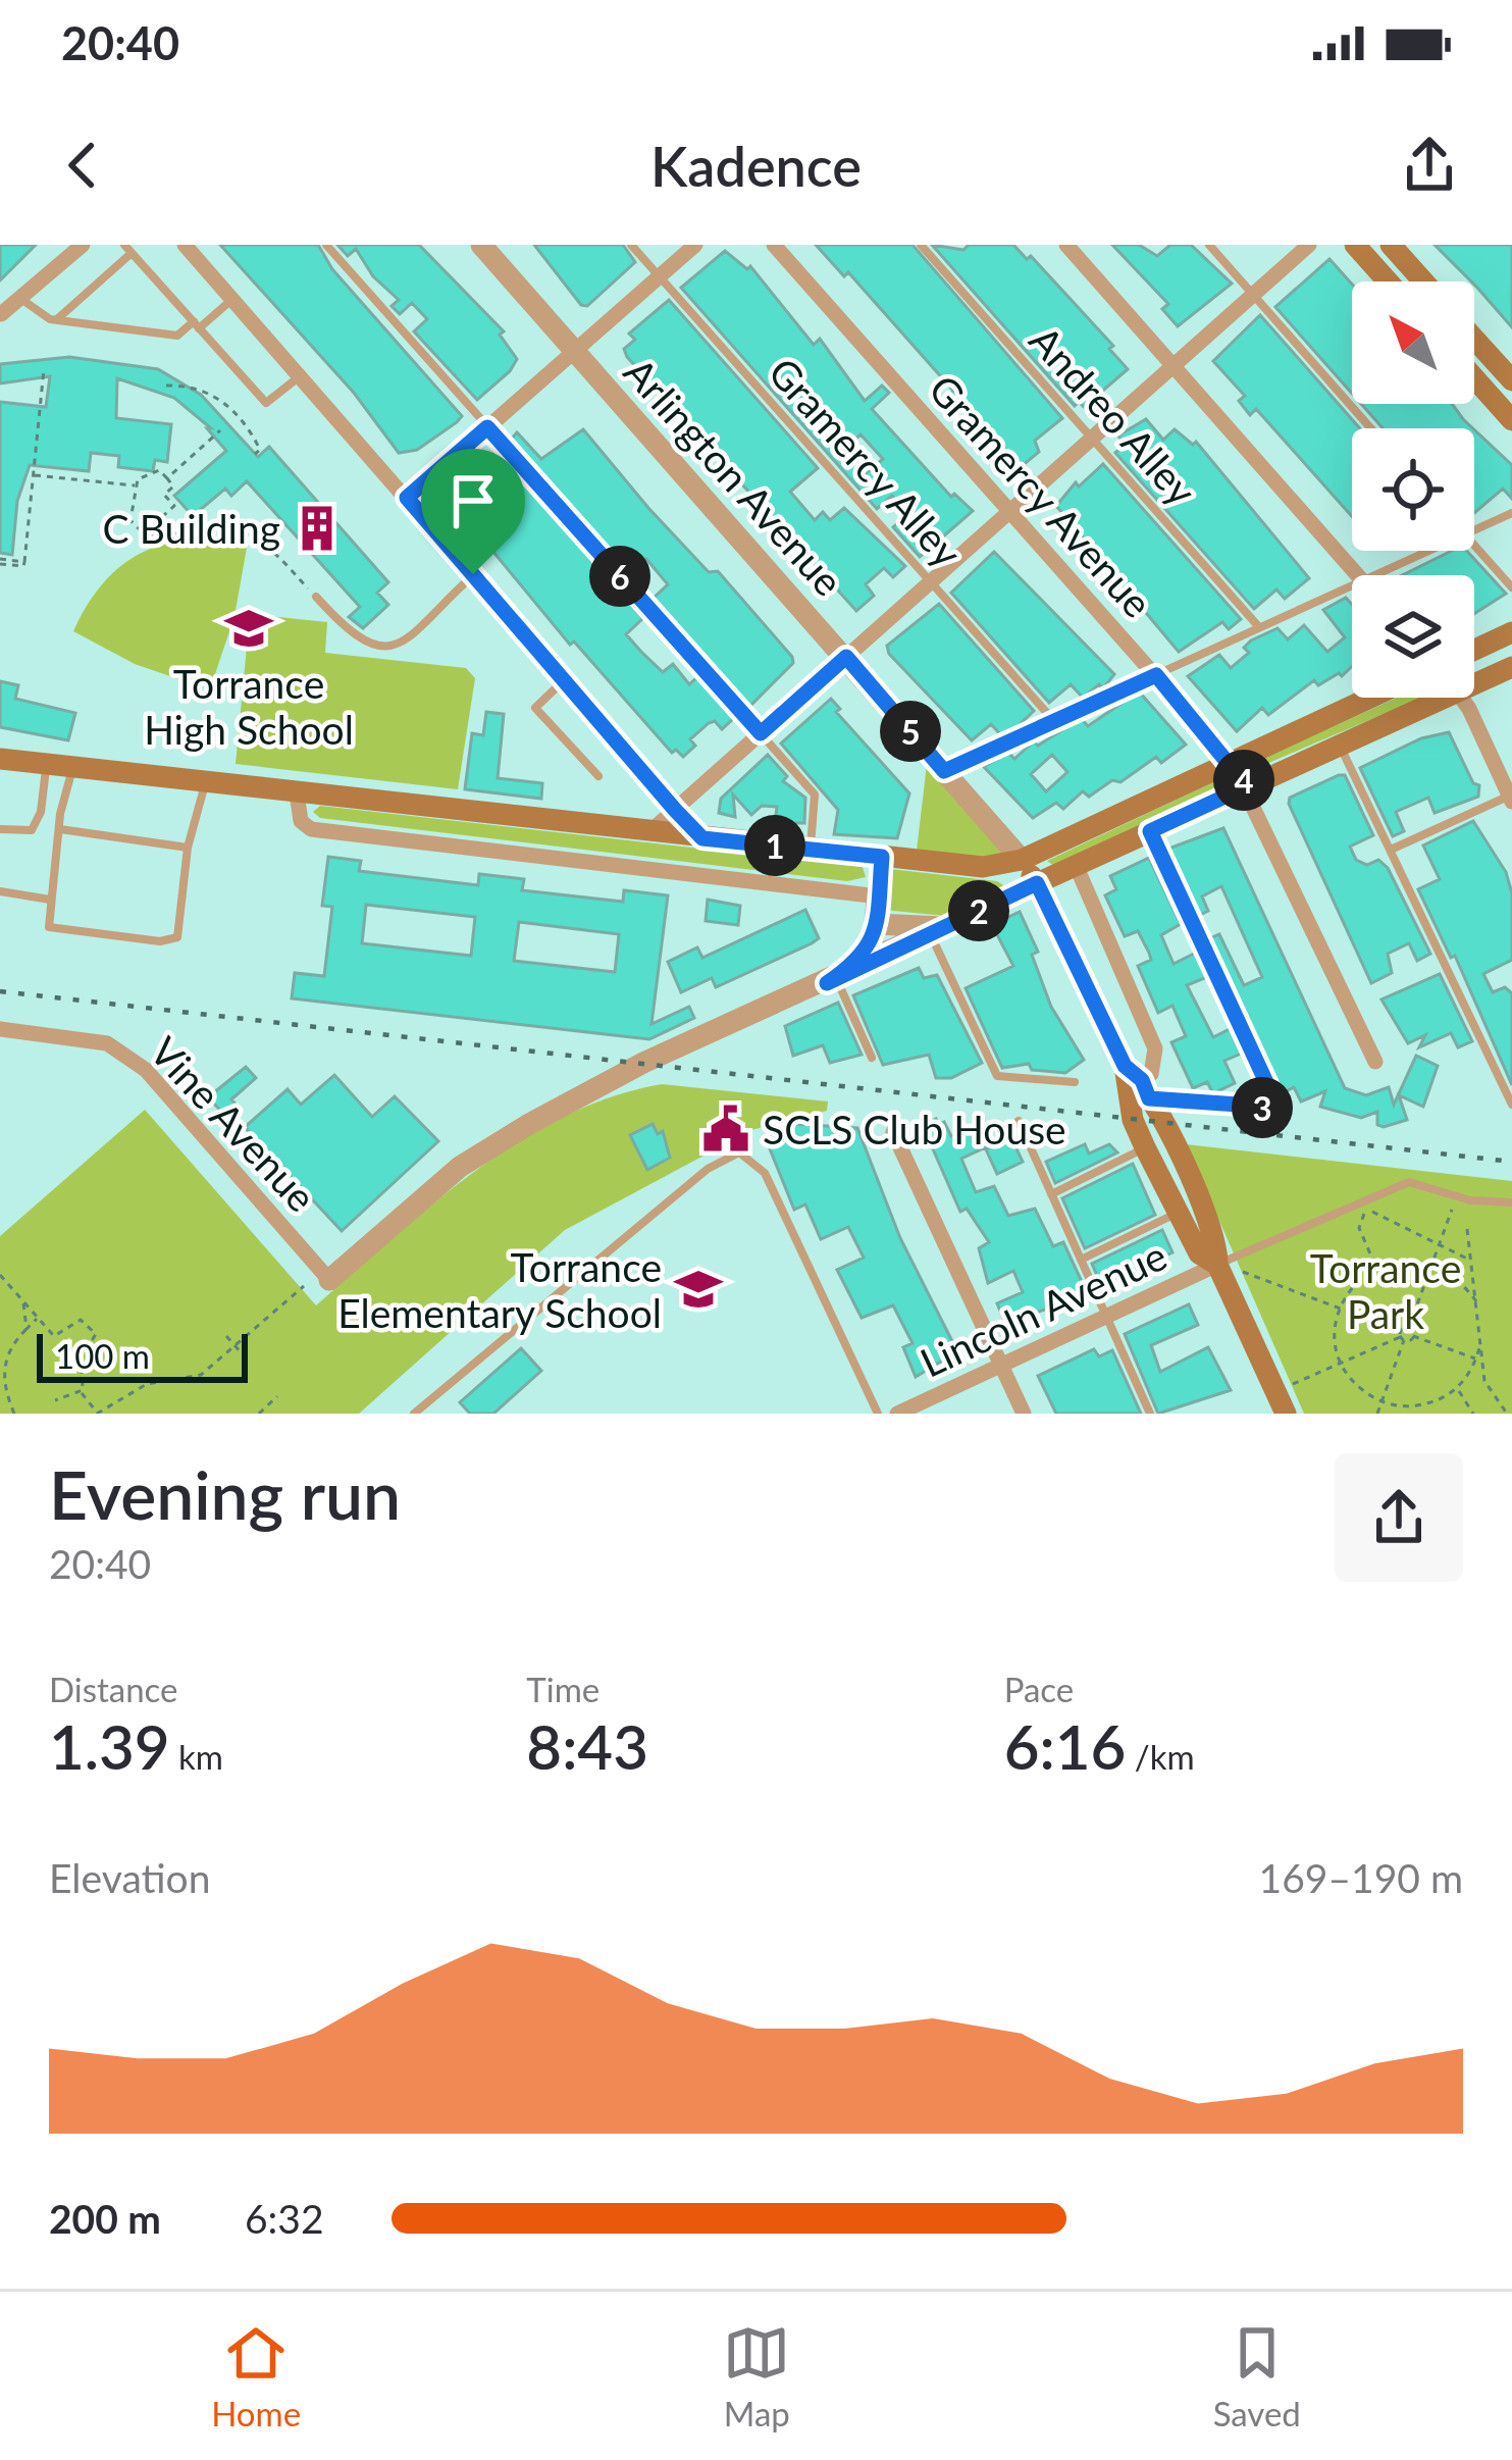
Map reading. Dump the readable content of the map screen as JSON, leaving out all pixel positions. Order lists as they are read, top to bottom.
{
  "streets": {
    "main road": ["Arlington Avenue"],
    "street": ["Gramercy Avenue", "Vine Avenue", "Lincoln Avenue"],
    "lane": ["Andreo Alley", "Gramercy Alley"]
  },
  "crossings": [
    ["Arlington Avenue", "Lincoln Avenue"]
  ],
  "parks": ["Torrance Park"],
  "places": {
    "building": ["C Building"],
    "school or university": ["Torrance High School", "Torrance Elementary School"],
    "public building": ["SCLS Club House"]
  },
  "scale_bar": "100 m",
  "north": "top left",
  "page": {
    "status": "20:40",
    "header": "Kadence",
    "pins": [
      "6",
      "5",
      "4",
      "1",
      "2",
      "3"
    ],
    "scale": "100 m",
    "heading": ["Evening run", "20:40"],
    "stats": [
      ["Distance", "1.39 km"],
      ["Time", "8:43"],
      ["Pace", "6:16 /km"]
    ],
    "chart": ["Elevation", "169–190 m"],
    "list": [
      {
        "name": "200 m",
        "note": "6:32"
      }
    ],
    "tabs": ["Home", "Map", "Saved"]
  }
}
